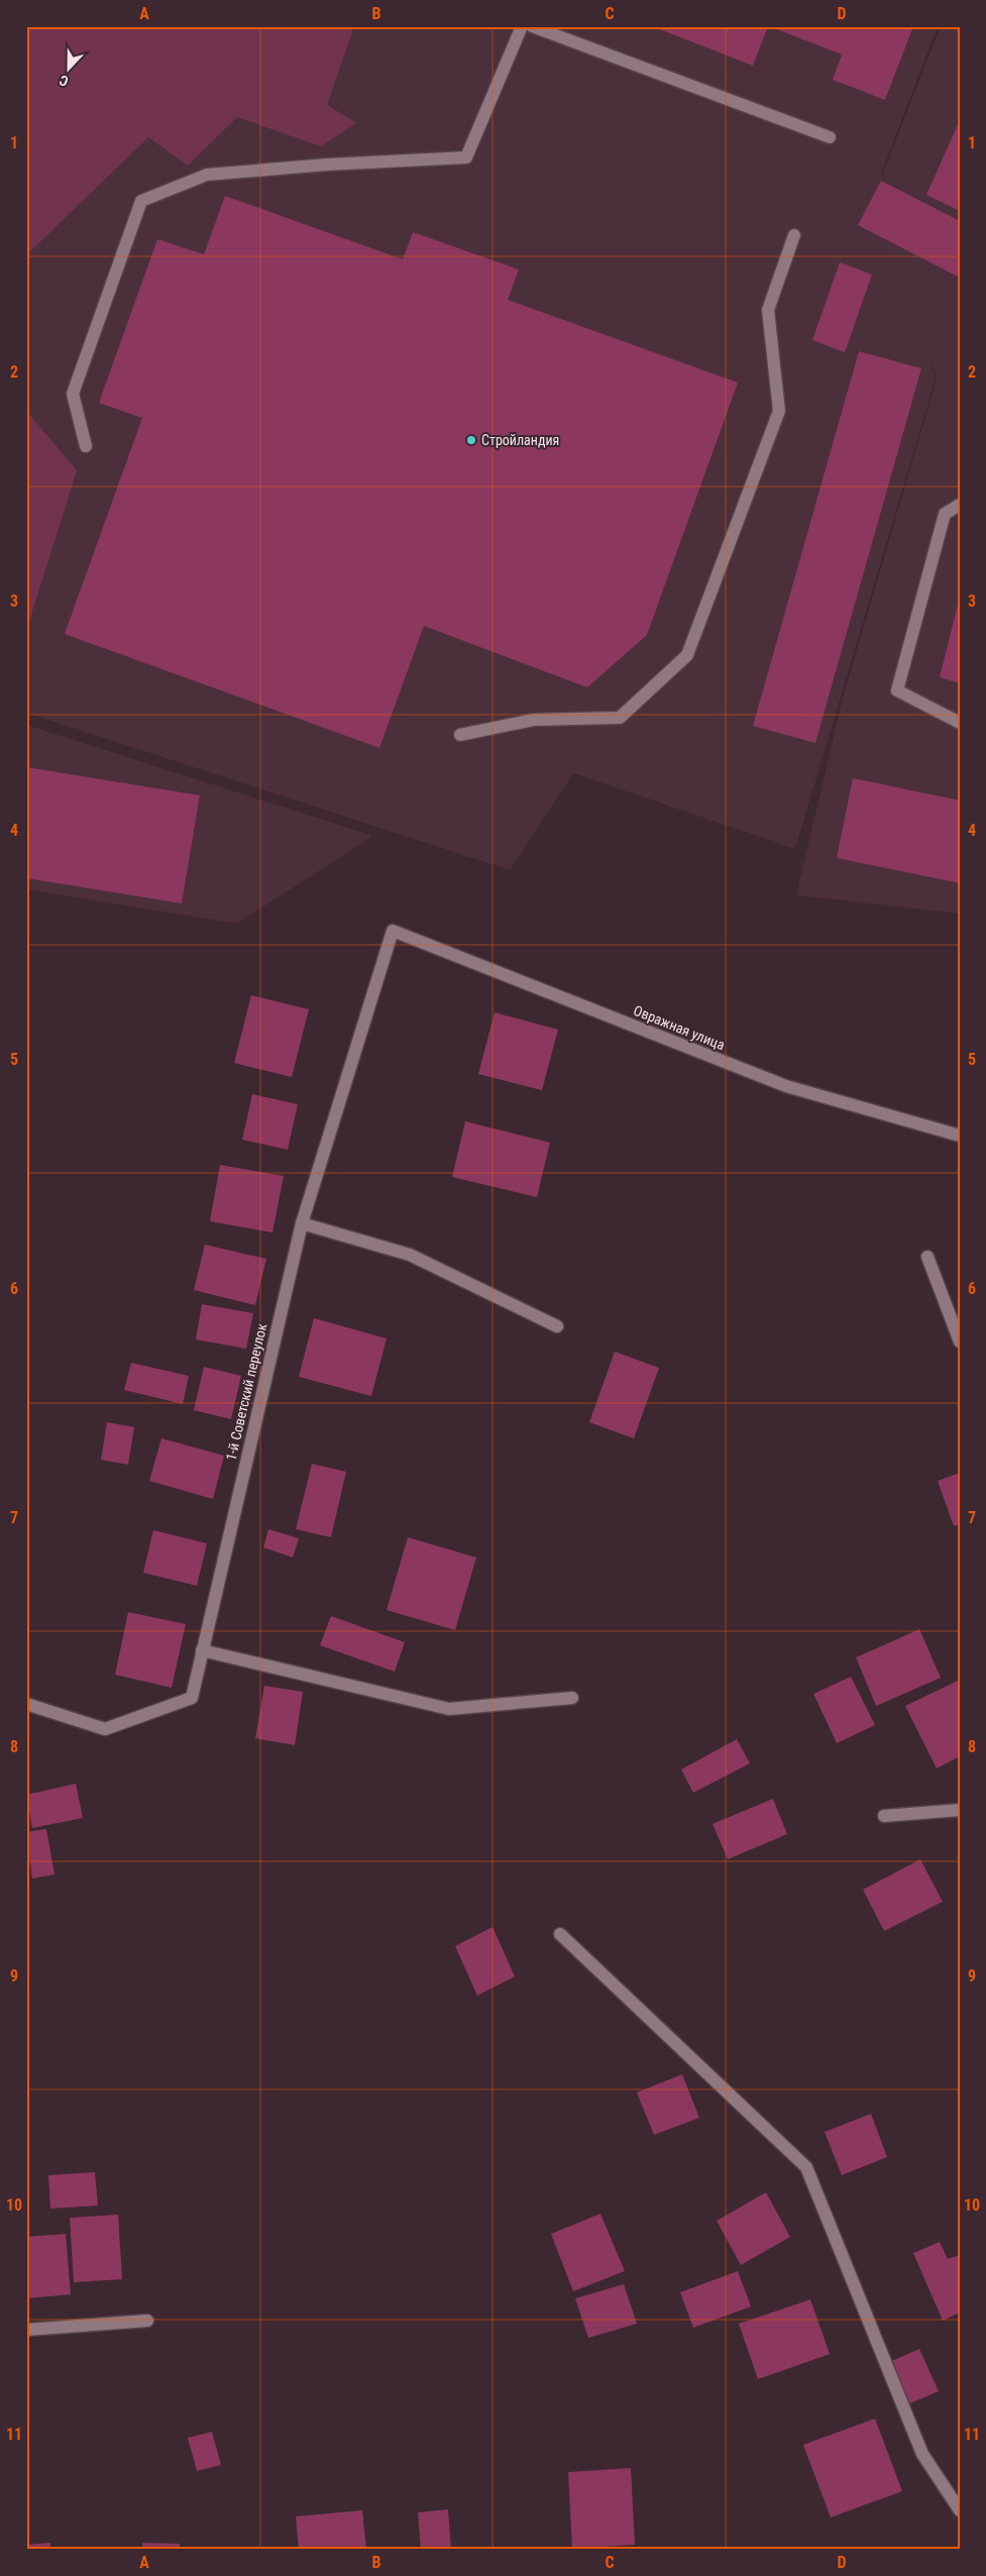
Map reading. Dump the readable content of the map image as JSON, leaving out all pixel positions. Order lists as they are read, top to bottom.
{
  "streets": {
    "street": ["Овражная улица", "1-й Советский переулок"]
  },
  "crossings": [
    ["Овражная улица", "1-й Советский переулок"]
  ],
  "places": ["Стройландия"],
  "north": "bottom",
  "grid": {
    "columns": [
      "A",
      "B",
      "C",
      "D"
    ],
    "rows": [
      "1",
      "2",
      "3",
      "4",
      "5",
      "6",
      "7",
      "8",
      "9",
      "10",
      "11"
    ]
  }
}
